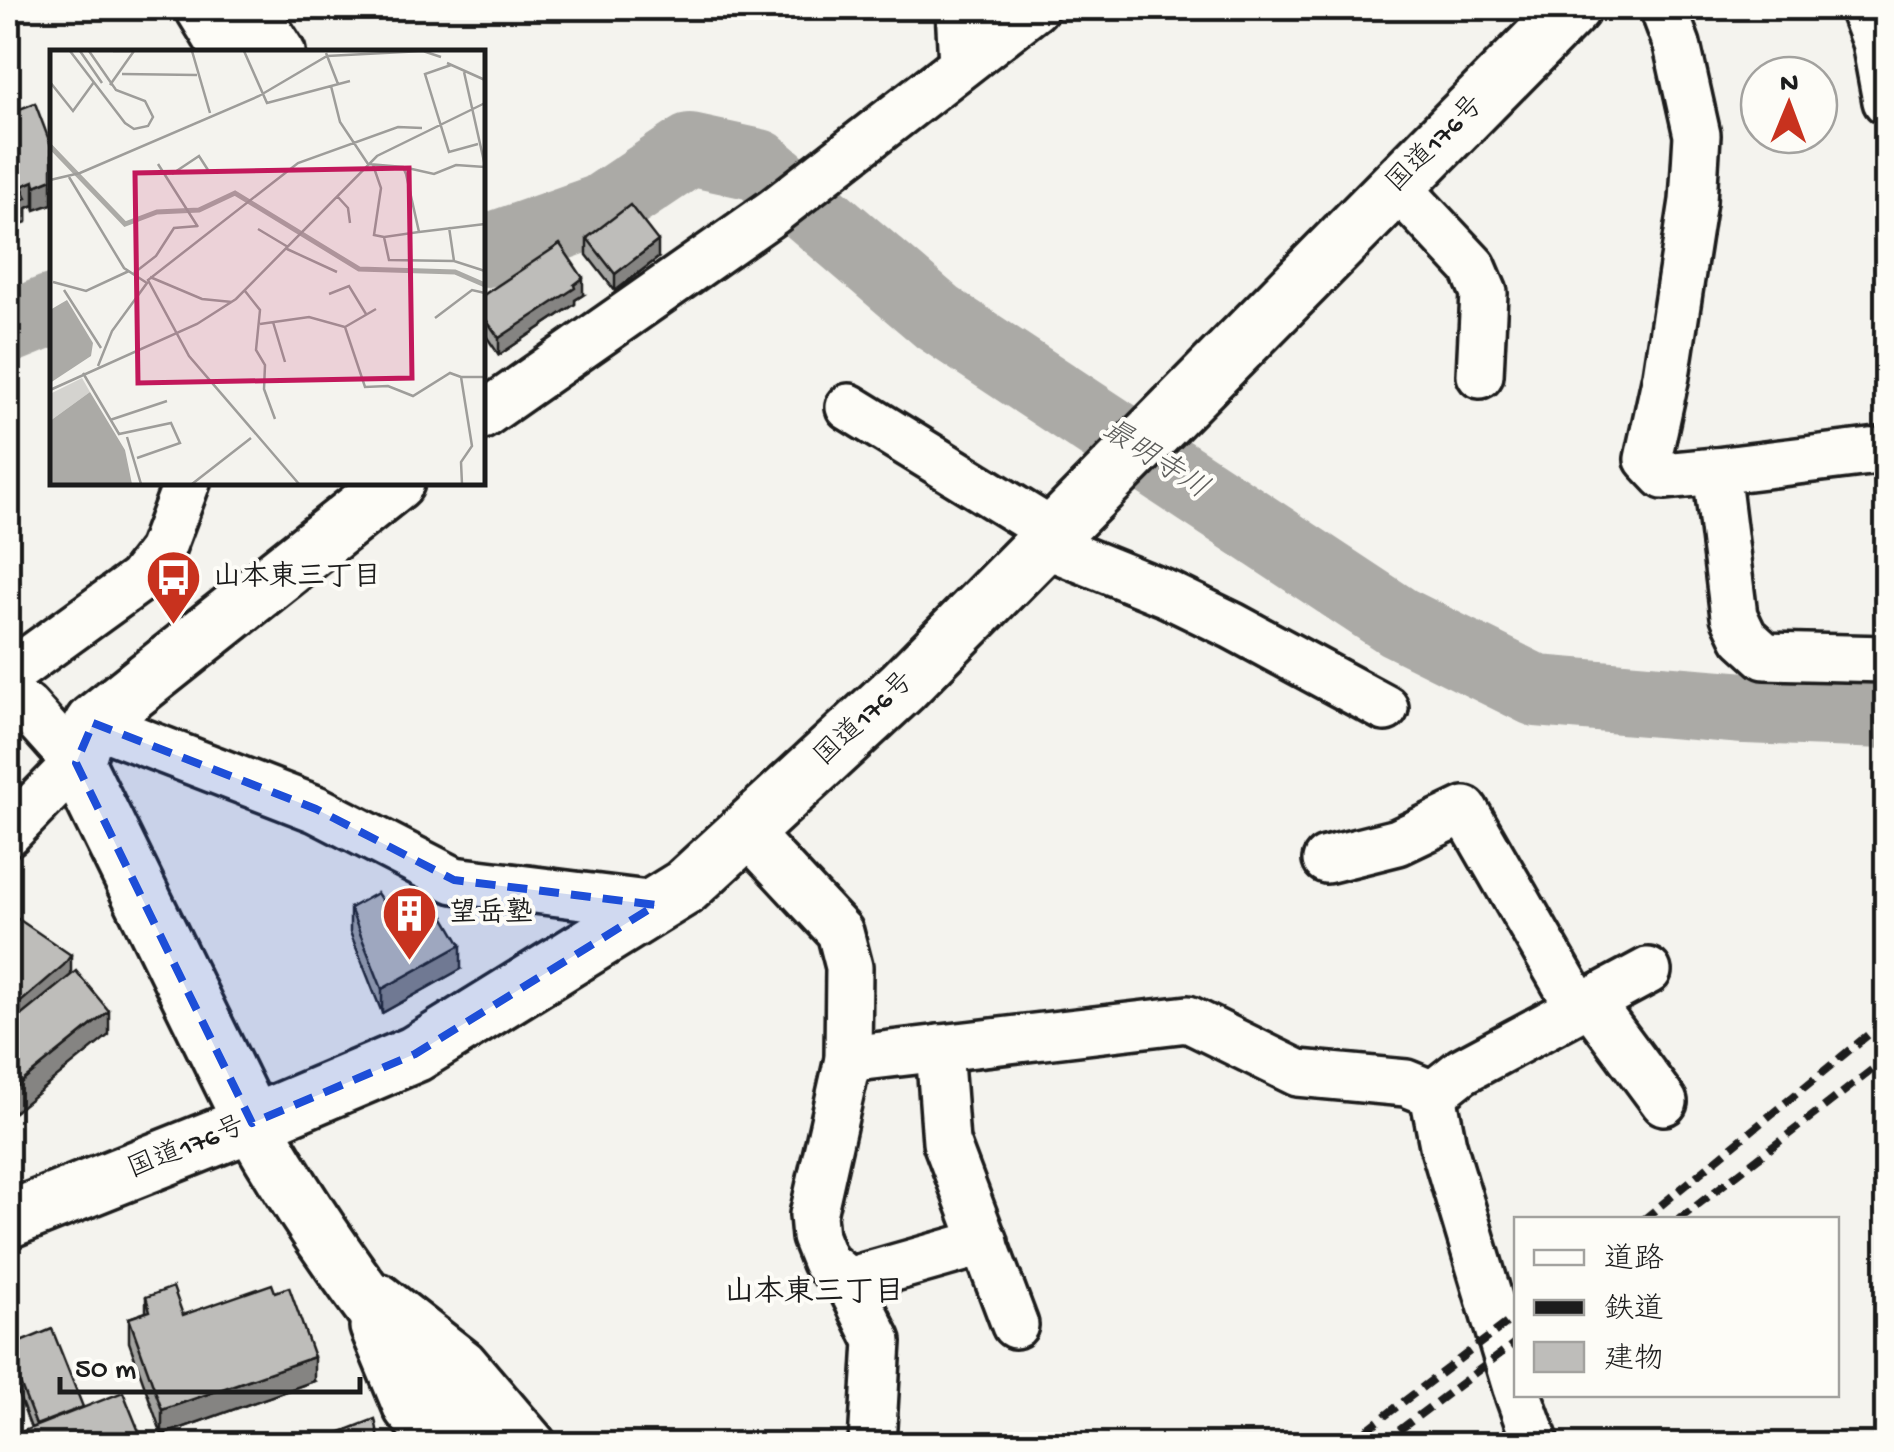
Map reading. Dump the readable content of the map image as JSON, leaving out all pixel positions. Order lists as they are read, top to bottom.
{
  "streets": {
    "main road": ["国道176号"]
  },
  "districts": ["山本東三丁目"],
  "water": ["最明寺川"],
  "places": {
    "bus stop": ["山本東三丁目"],
    "building": ["望岳塾"]
  },
  "legend": ["道路", "鉄道", "建物"],
  "scale_bar": "50 m",
  "north": "top"
}
